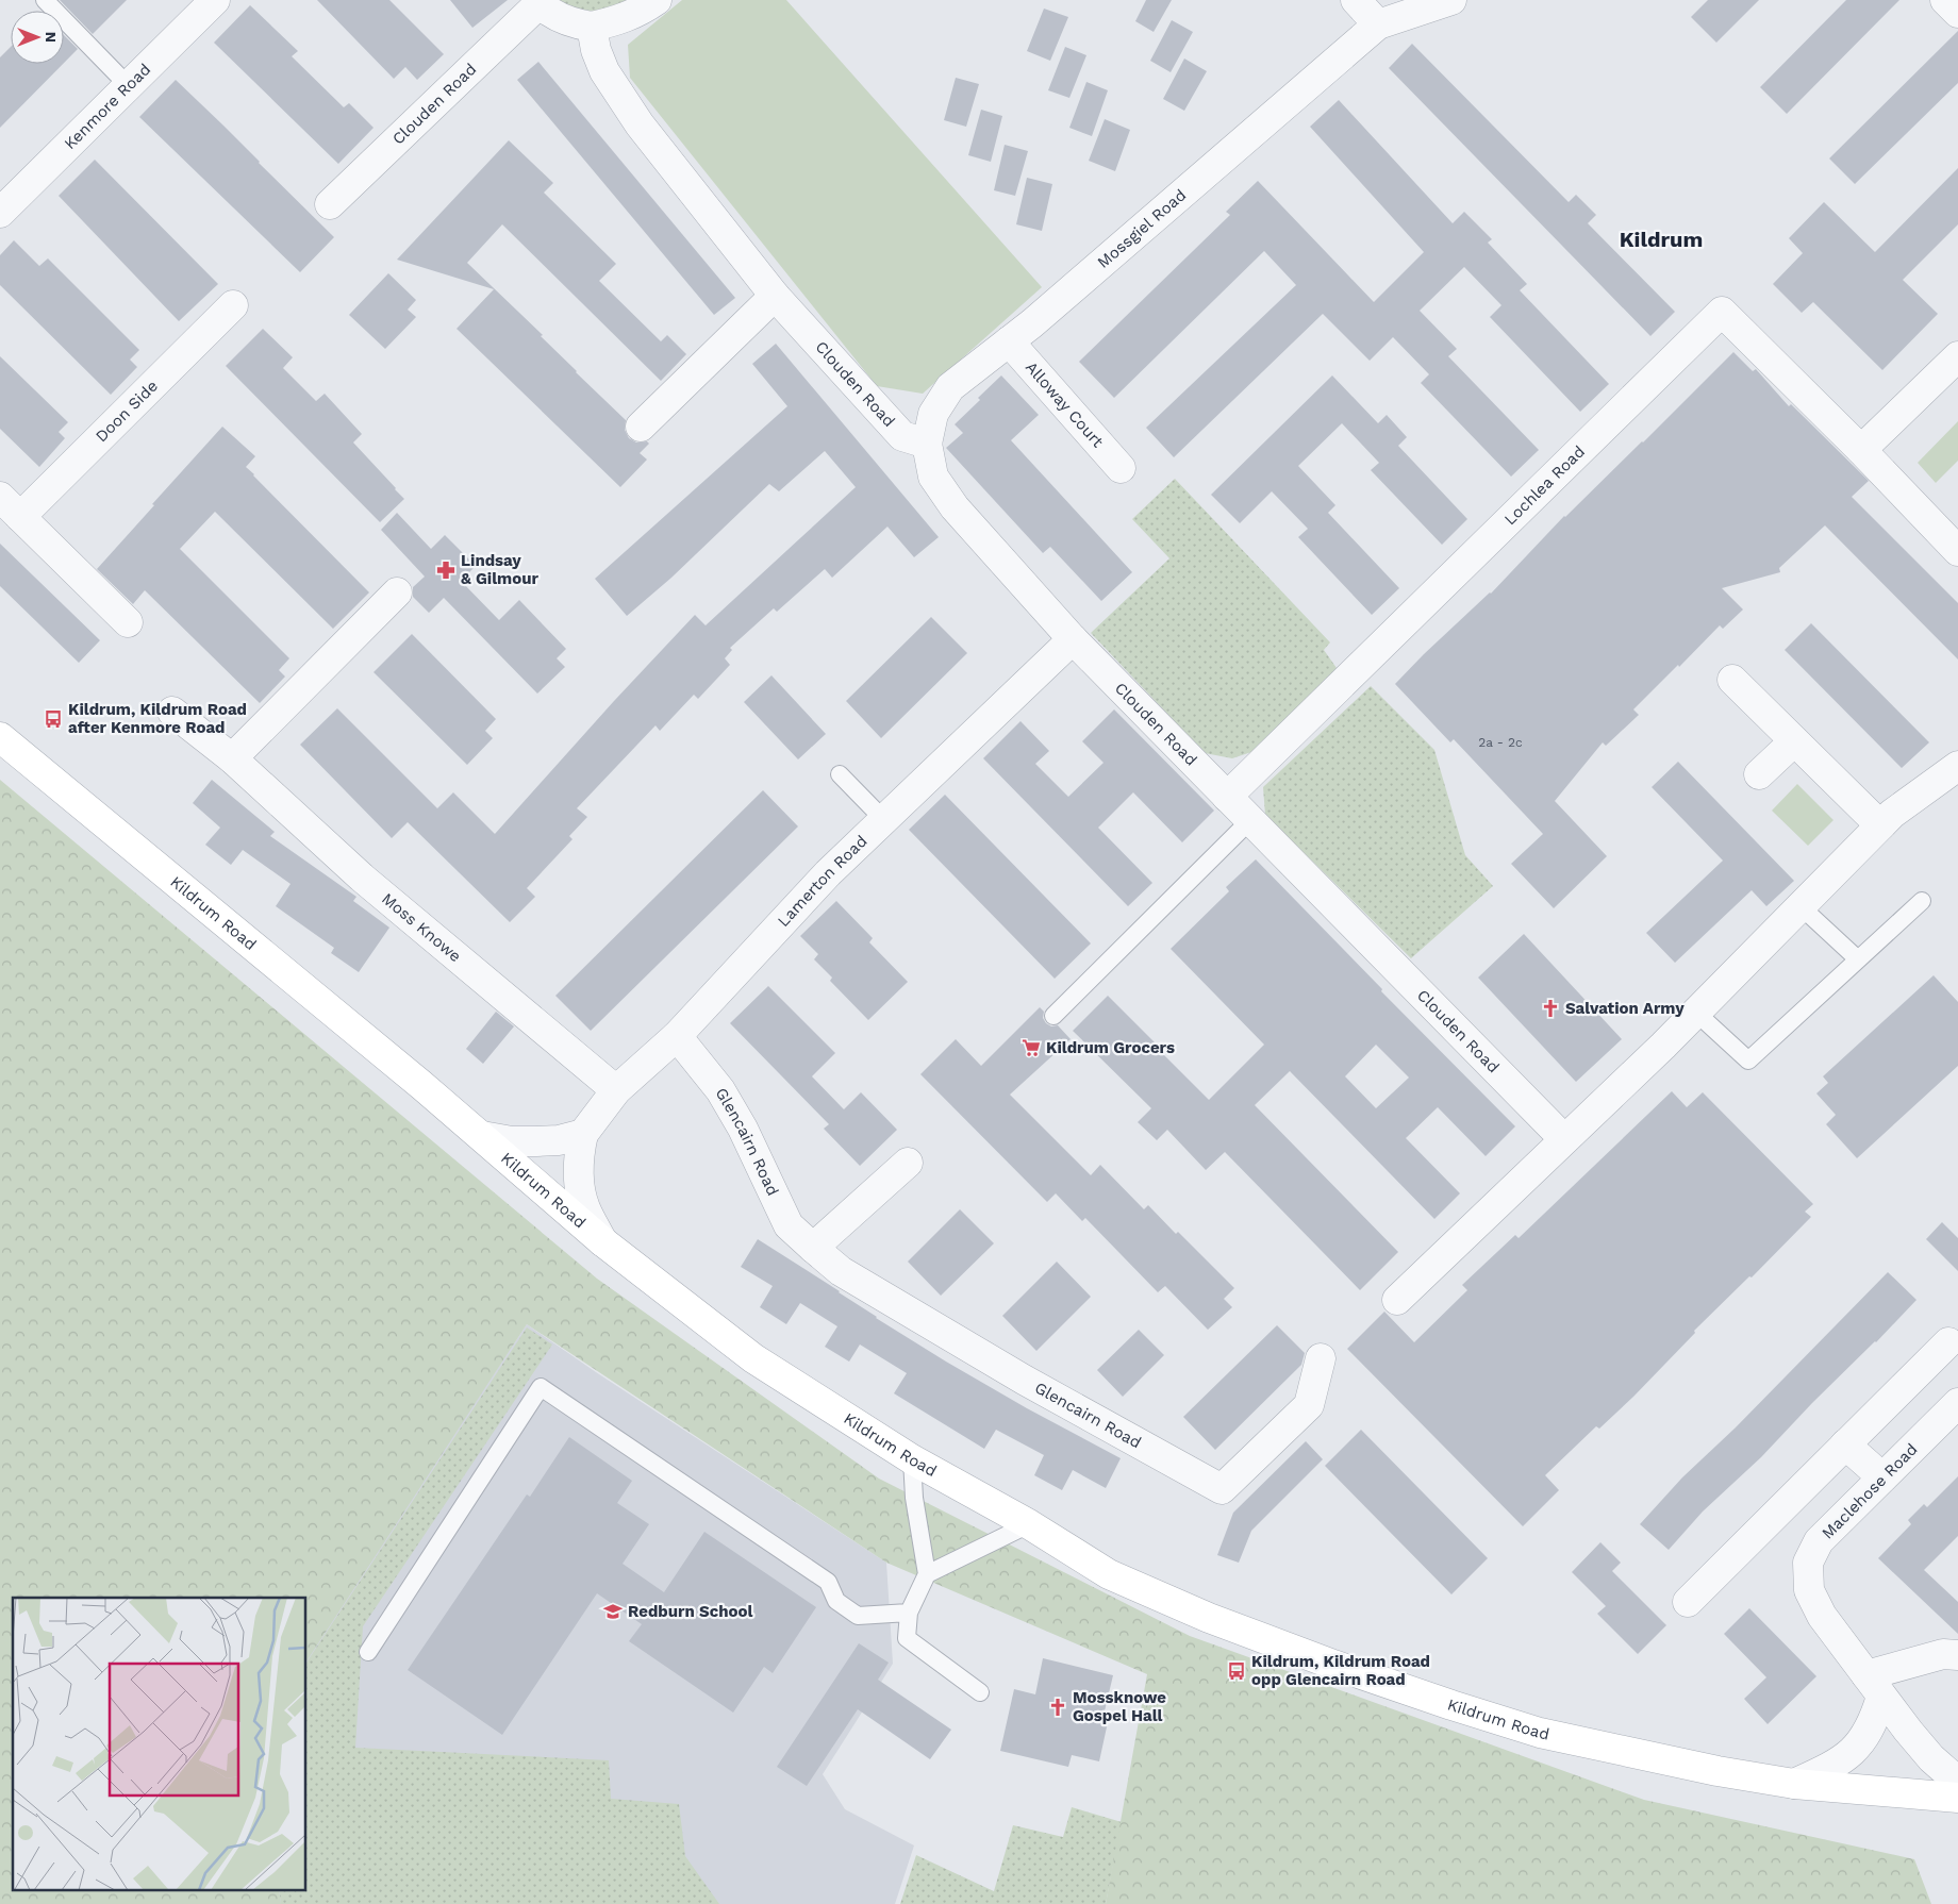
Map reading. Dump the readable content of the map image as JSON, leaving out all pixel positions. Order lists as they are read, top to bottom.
{
  "streets": {
    "street": [
      "Clouden Road",
      "Kenmore Road",
      "Mossgiel Road",
      "Alloway Court",
      "Doon Side",
      "Lochlea Road",
      "Lamerton Road",
      "Kildrum Road",
      "Moss Knowe",
      "Glencairn Road",
      "Maclehose Road"
    ]
  },
  "crossings": [
    ["Clouden Road", "Mossgiel Road"],
    ["Clouden Road", "Lochlea Road"],
    ["Clouden Road", "Lamerton Road"],
    ["Mossgiel Road", "Alloway Court"],
    ["Lamerton Road", "Kildrum Road"],
    ["Lamerton Road", "Moss Knowe"],
    ["Lamerton Road", "Glencairn Road"]
  ],
  "districts": ["Kildrum"],
  "places": {
    "pharmacy": ["Lindsay & Gilmour"],
    "bus stop": ["Kildrum, Kildrum Road after Kenmore Road", "Kildrum, Kildrum Road opp Glencairn Road"],
    "church": ["Salvation Army", "Mossknowe Gospel Hall"],
    "supermarket": ["Kildrum Grocers"],
    "school or university": ["Redburn School"]
  },
  "house_numbers": ["2a - 2c"],
  "north": "right"
}
